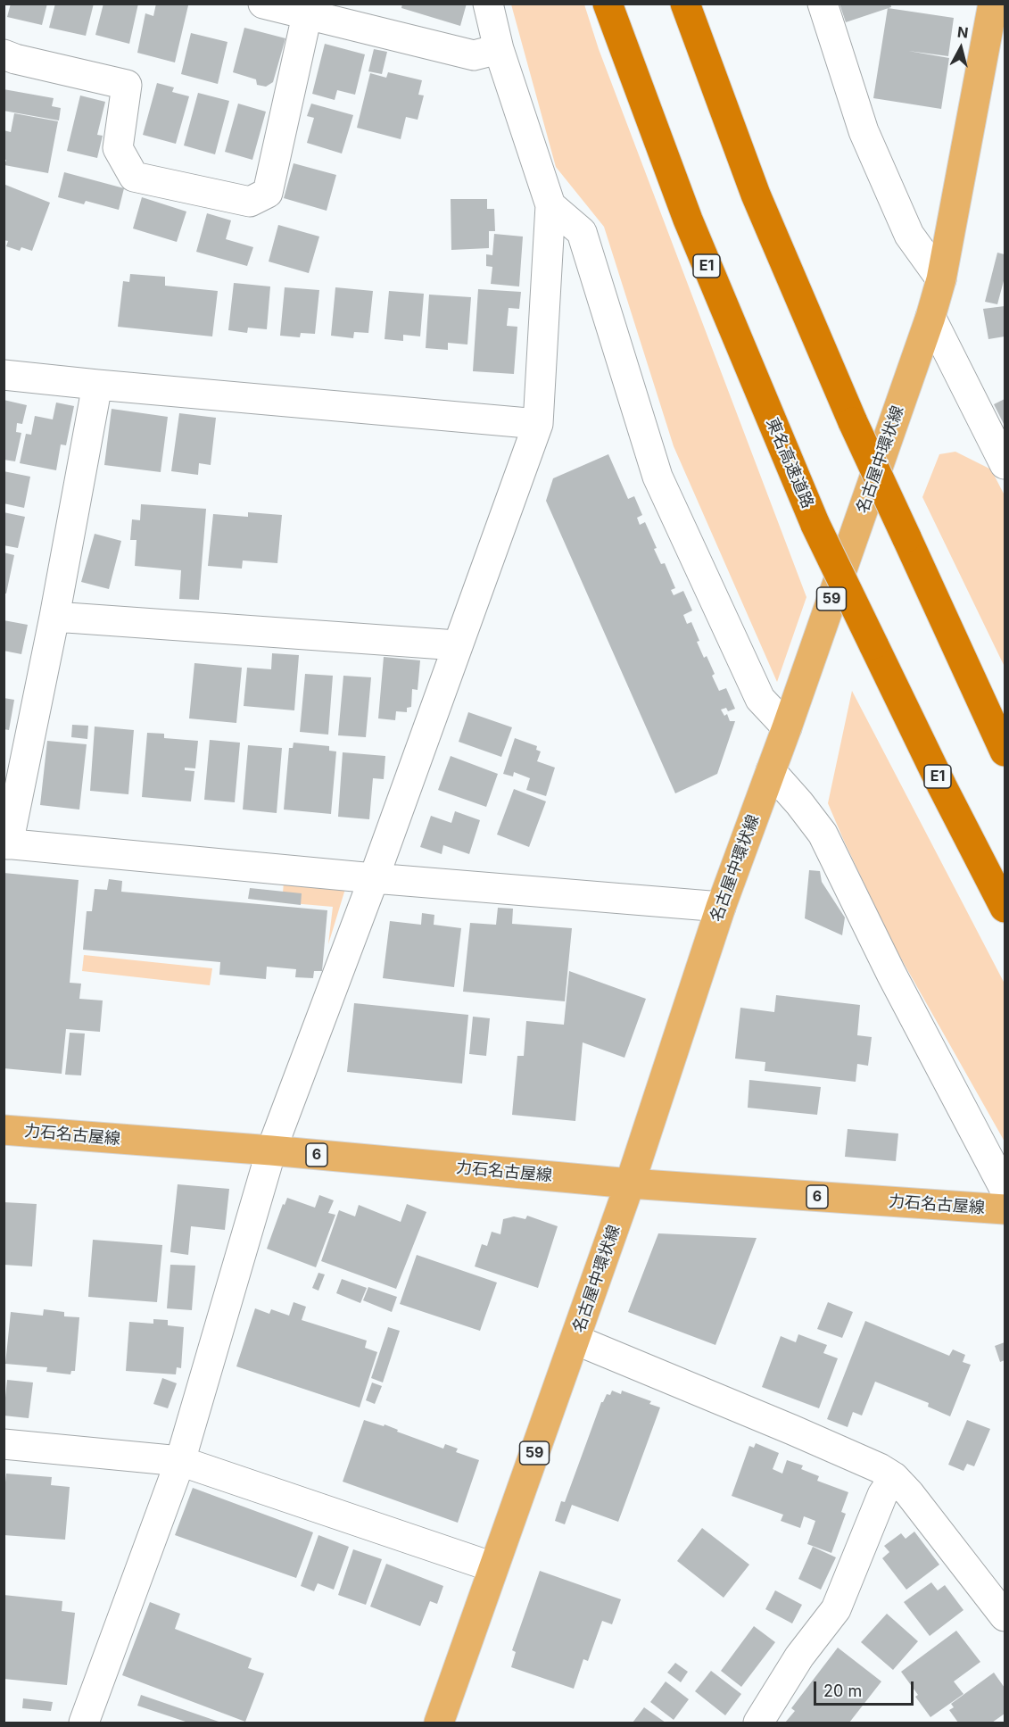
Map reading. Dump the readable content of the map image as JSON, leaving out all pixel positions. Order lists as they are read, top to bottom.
{
  "streets": {
    "highway": ["E1", "東名高速道路"],
    "main road": [
      "名古屋中環状線",
      "59",
      "力石名古屋線",
      "6"
    ]
  },
  "crossings": [
    ["名古屋中環状線", "力石名古屋線"]
  ],
  "scale_bar": "20 m",
  "north": "top"
}
